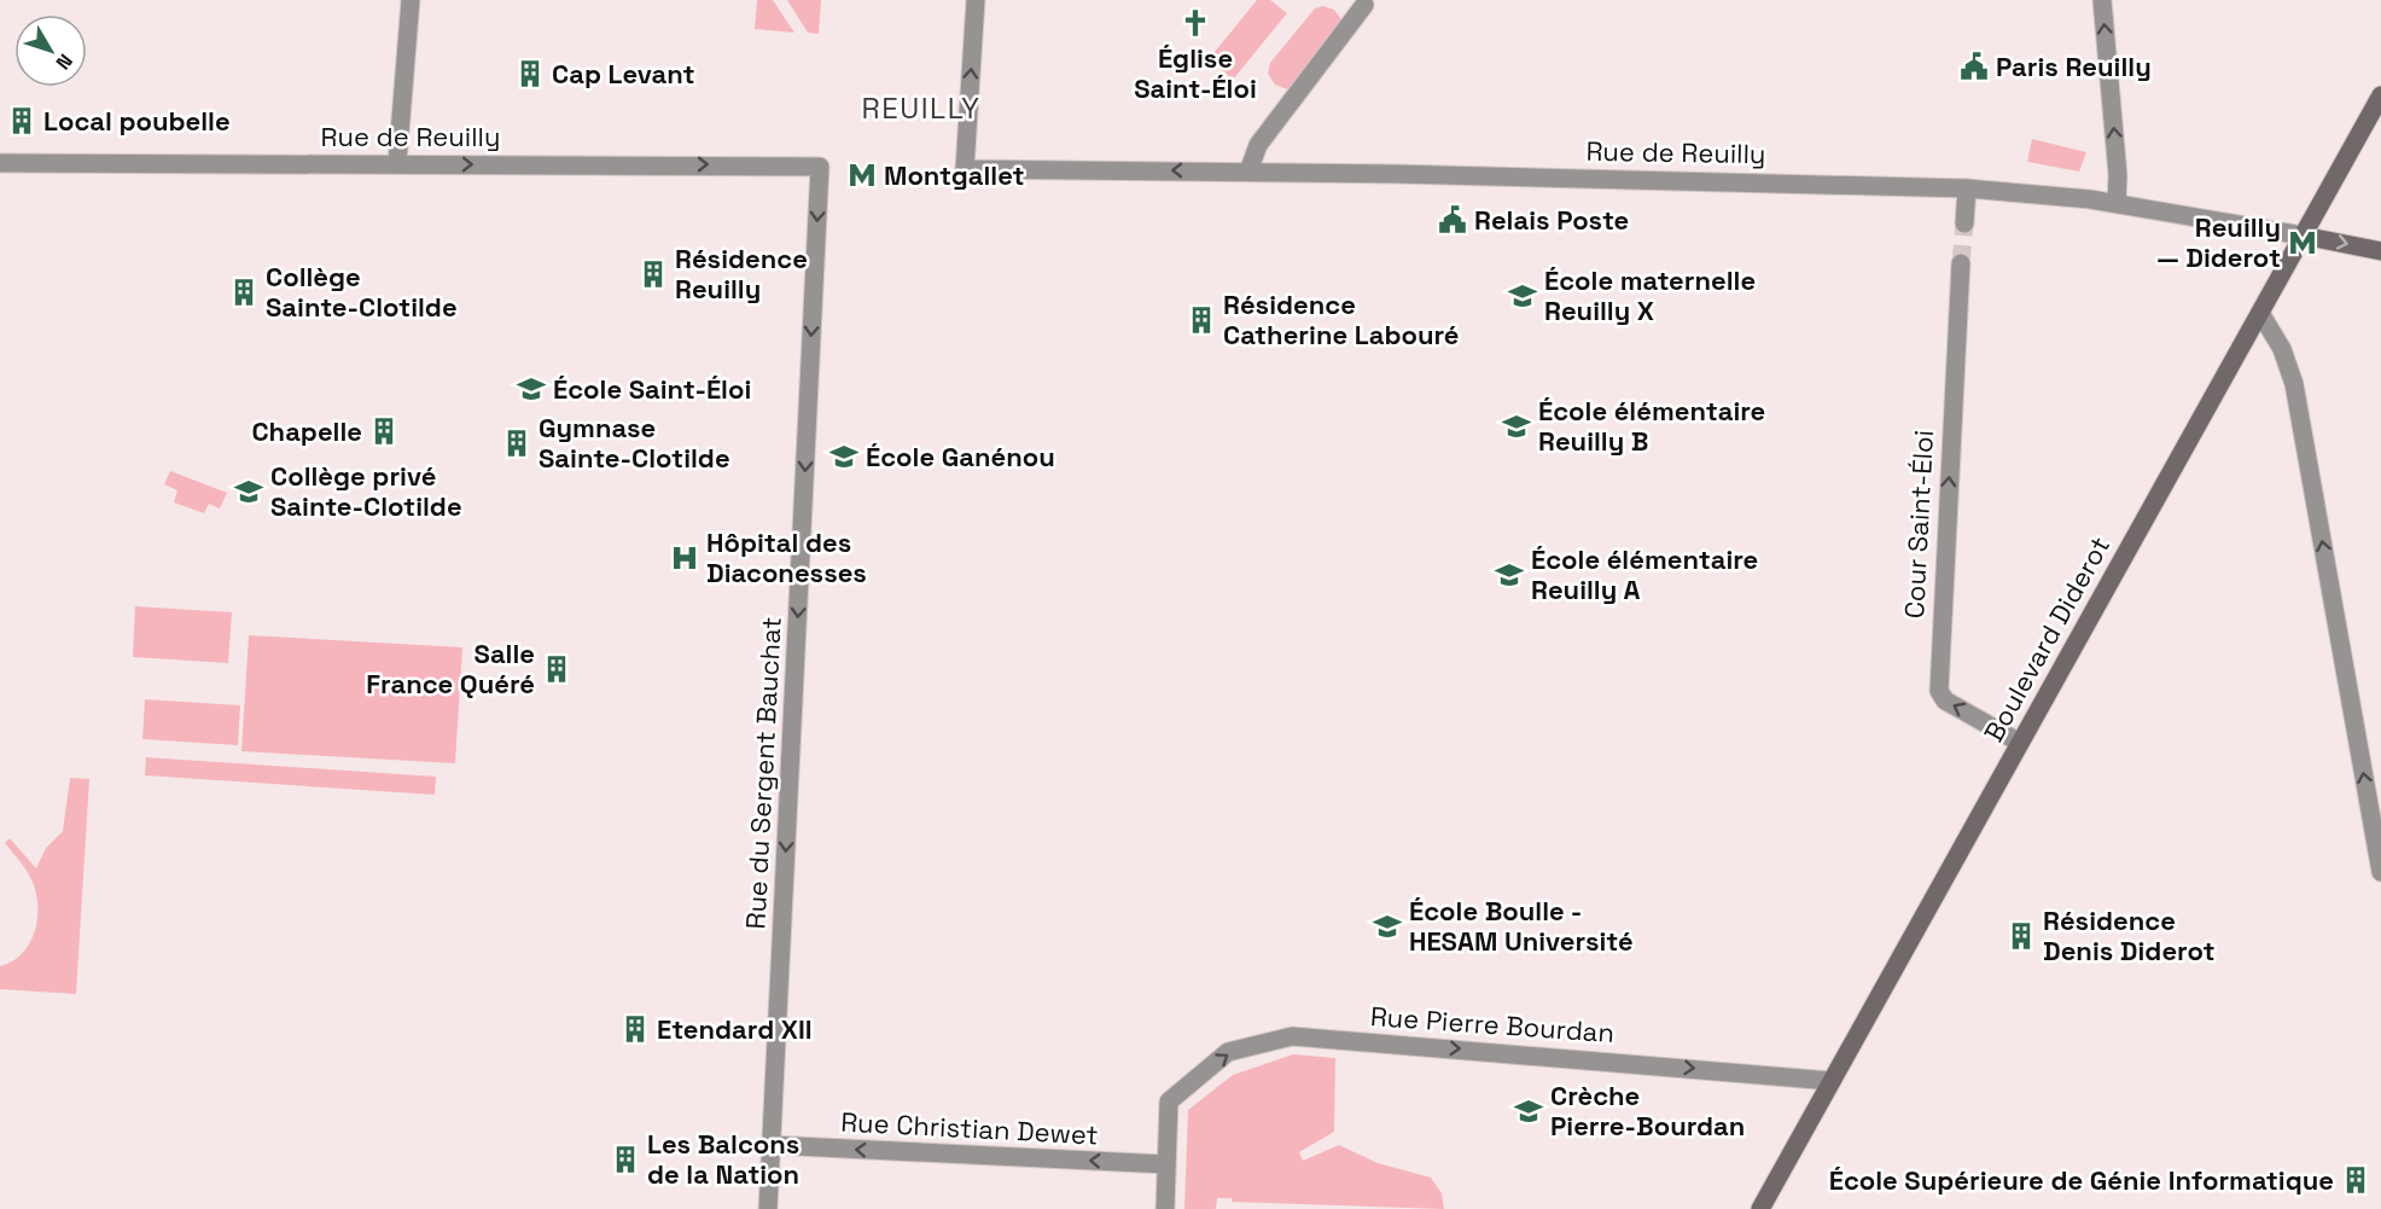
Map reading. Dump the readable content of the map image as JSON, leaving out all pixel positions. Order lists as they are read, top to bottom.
{
  "streets": {
    "main road": ["Rue de Reuilly", "Boulevard Diderot"],
    "street": [
      "Cour Saint-Éloi",
      "Rue du Sergent Bauchat",
      "Rue Pierre Bourdan",
      "Rue Christian Dewet"
    ]
  },
  "crossings": [
    ["Rue de Reuilly", "Boulevard Diderot"],
    ["Rue de Reuilly", "Rue du Sergent Bauchat"],
    ["Cour Saint-Éloi", "Boulevard Diderot"],
    ["Boulevard Diderot", "Rue Pierre Bourdan"],
    ["Rue du Sergent Bauchat", "Rue Christian Dewet"],
    ["Rue Pierre Bourdan", "Rue Christian Dewet"]
  ],
  "one_way": [
    "Cour Saint-Éloi",
    "Rue du Sergent Bauchat",
    "Rue Pierre Bourdan",
    "Rue Christian Dewet"
  ],
  "districts": ["REUILLY"],
  "places": {
    "church": ["Église Saint-Éloi"],
    "public building": ["Paris Reuilly", "Relais Poste"],
    "building": [
      "Cap Levant",
      "Local poubelle",
      "Résidence Reuilly",
      "Collège Sainte-Clotilde",
      "Résidence Catherine Labouré",
      "Chapelle",
      "Gymnase Sainte-Clotilde",
      "Salle France Quéré",
      "Résidence Denis Diderot",
      "Etendard XII",
      "Les Balcons de la Nation",
      "École Supérieure de Génie Informatique"
    ],
    "metro station": ["Montgallet", "Reuilly — Diderot"],
    "school or university": [
      "École maternelle Reuilly X",
      "École Saint-Éloi",
      "École élémentaire Reuilly B",
      "École Ganénou",
      "Collège privé Sainte-Clotilde",
      "École élémentaire Reuilly A",
      "École Boulle - HESAM Université",
      "Crèche Pierre-Bourdan"
    ],
    "hospital": ["Hôpital des Diaconesses"]
  },
  "north": "bottom right"
}
